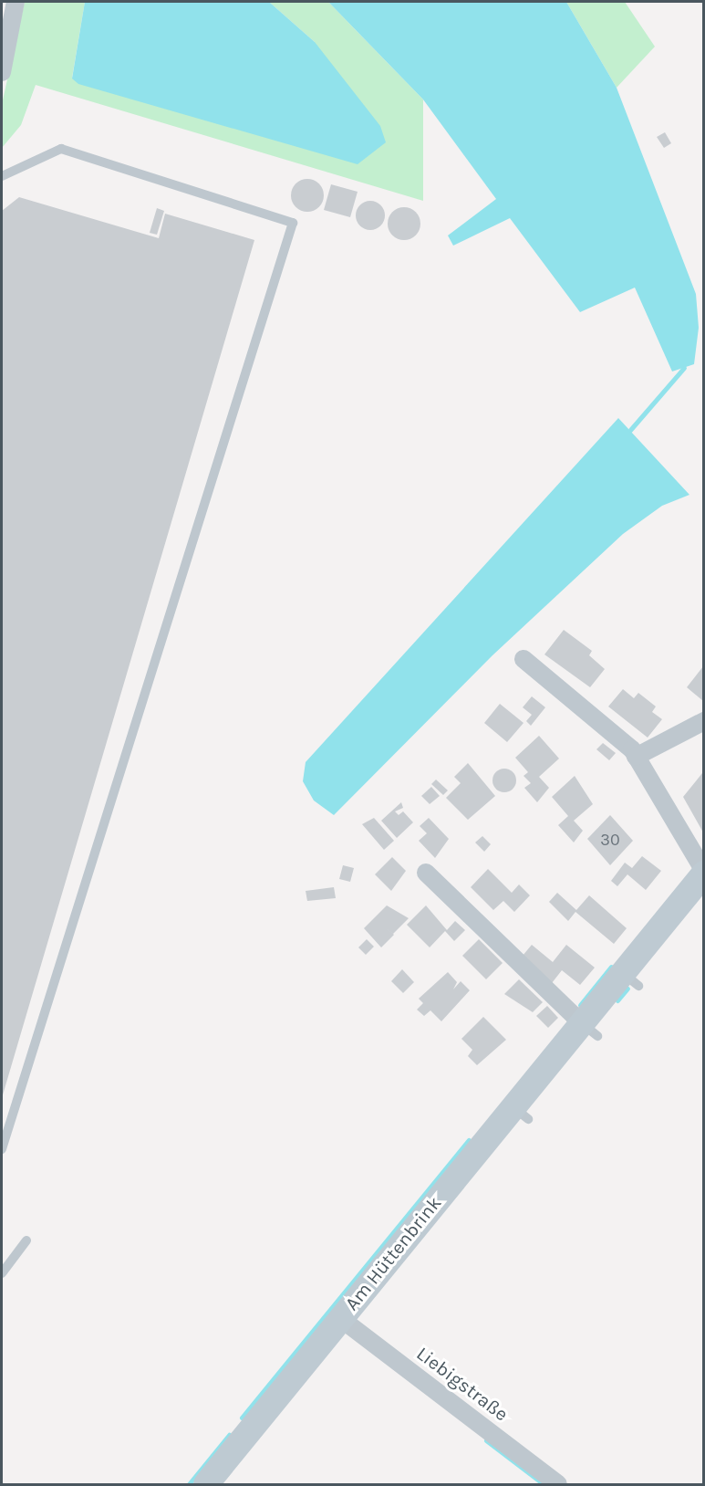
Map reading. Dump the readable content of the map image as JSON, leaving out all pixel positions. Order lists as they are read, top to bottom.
{
  "streets": {
    "street": ["Am Hüttenbrink", "Liebigstraße"]
  },
  "crossings": [
    ["Am Hüttenbrink", "Liebigstraße"]
  ],
  "house_numbers": ["30"]
}
